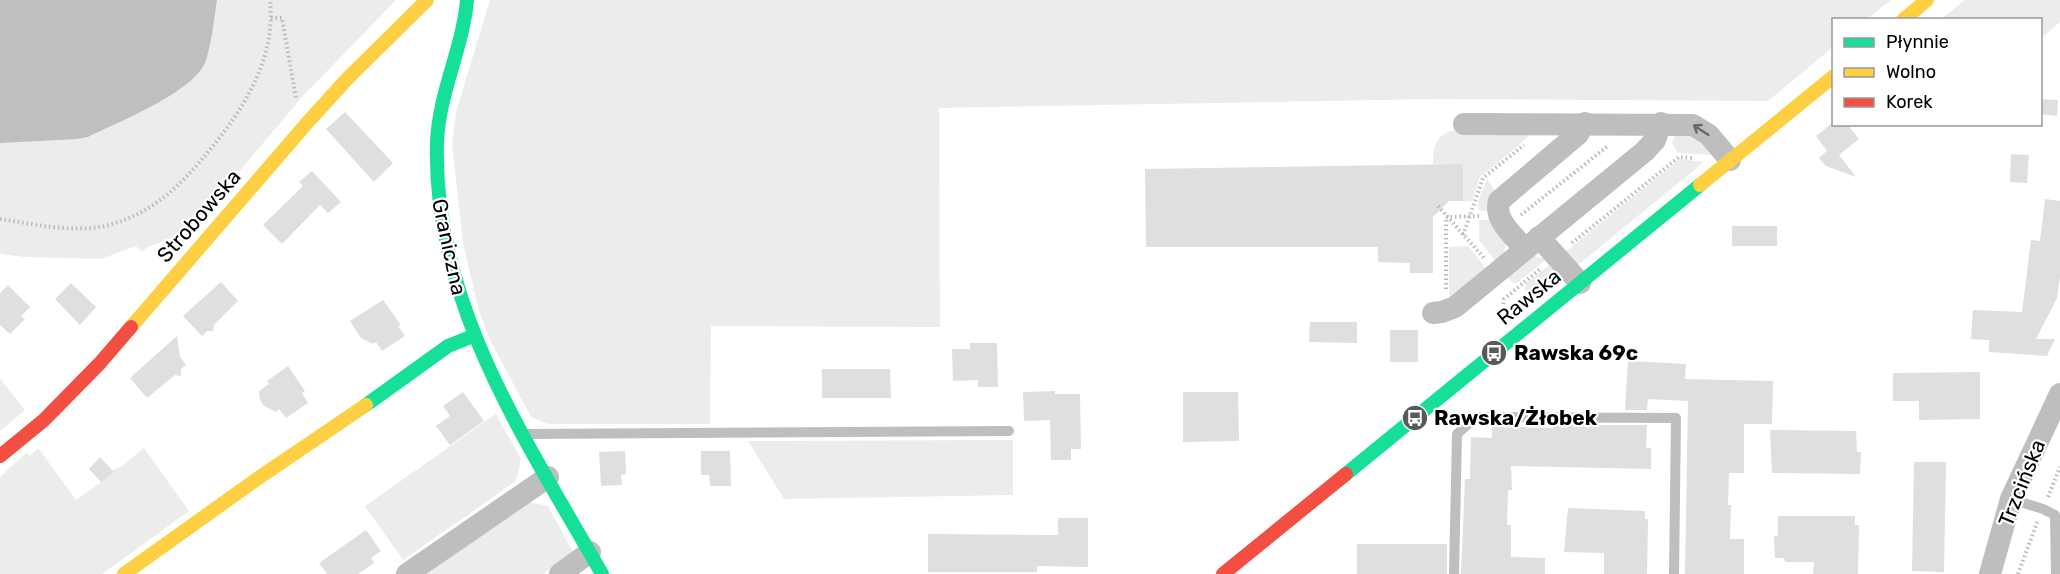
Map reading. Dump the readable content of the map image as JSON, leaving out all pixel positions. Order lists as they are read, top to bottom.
{
  "streets": {
    "street": [
      "Strobowska",
      "Graniczna",
      "Rawska",
      "Trzcińska"
    ]
  },
  "places": {
    "bus stop": ["Rawska 69c", "Rawska/Żłobek"]
  },
  "legend": ["Płynnie", "Wolno", "Korek"]
}
